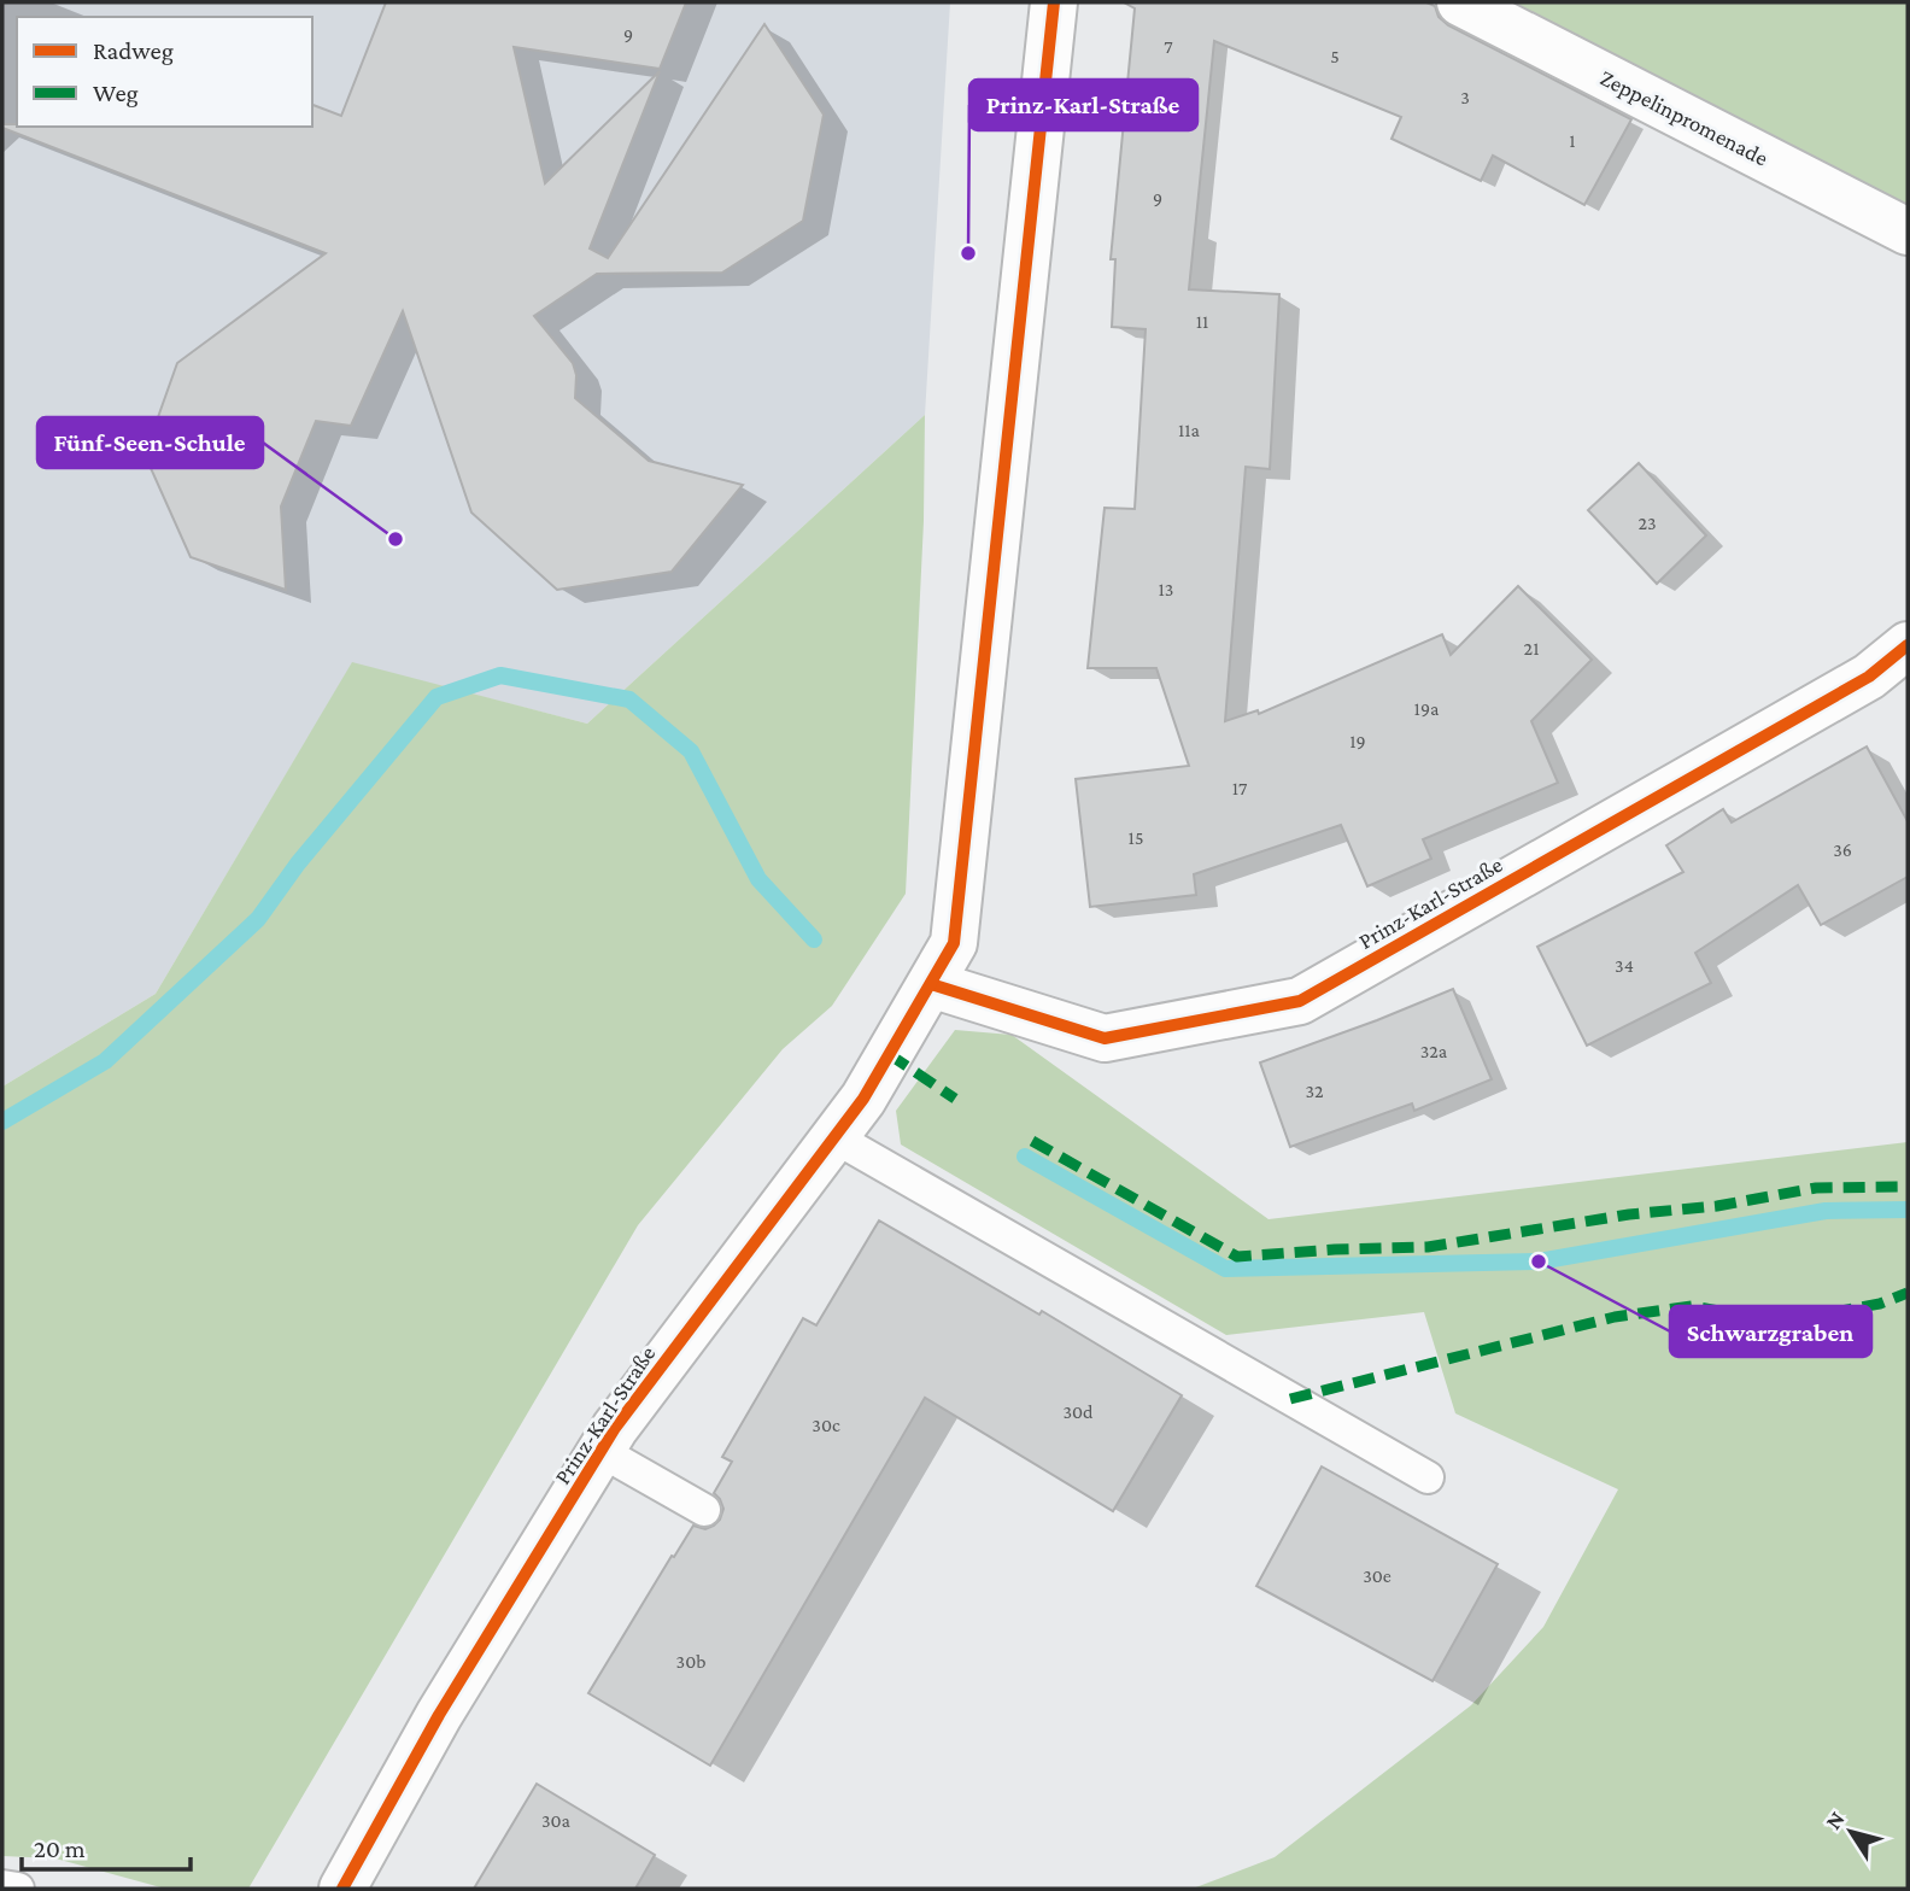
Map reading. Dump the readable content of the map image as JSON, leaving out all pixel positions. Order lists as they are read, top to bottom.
{
  "streets": {
    "street": ["Zeppelinpromenade", "Prinz-Karl-Straße"]
  },
  "places": ["Prinz-Karl-Straße", "Fünf-Seen-Schule", "Schwarzgraben"],
  "house_numbers": [
    "9",
    "7",
    "5",
    "3",
    "1",
    "9",
    "11",
    "11a",
    "23",
    "13",
    "21",
    "19a",
    "19",
    "17",
    "15",
    "36",
    "34",
    "32a",
    "32",
    "30d",
    "30c",
    "30e",
    "30b",
    "30a"
  ],
  "legend": ["Radweg", "Weg"],
  "scale_bar": "20 m",
  "north": "top left"
}
